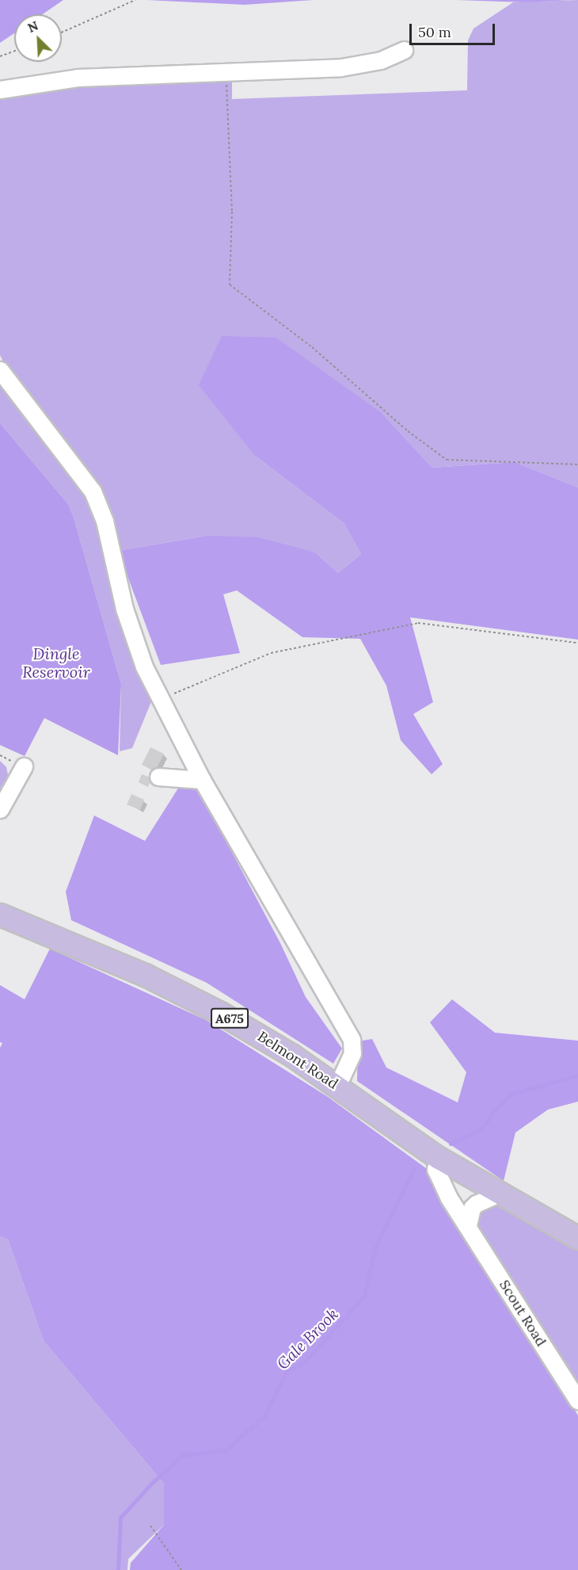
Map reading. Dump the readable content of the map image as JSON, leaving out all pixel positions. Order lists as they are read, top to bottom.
{
  "streets": {
    "main road": ["A675", "Belmont Road"],
    "street": ["Scout Road"]
  },
  "crossings": [
    ["Belmont Road", "Scout Road"]
  ],
  "water": ["Dingle Reservoir", "Gale Brook"],
  "scale_bar": "50 m",
  "north": "top left"
}
